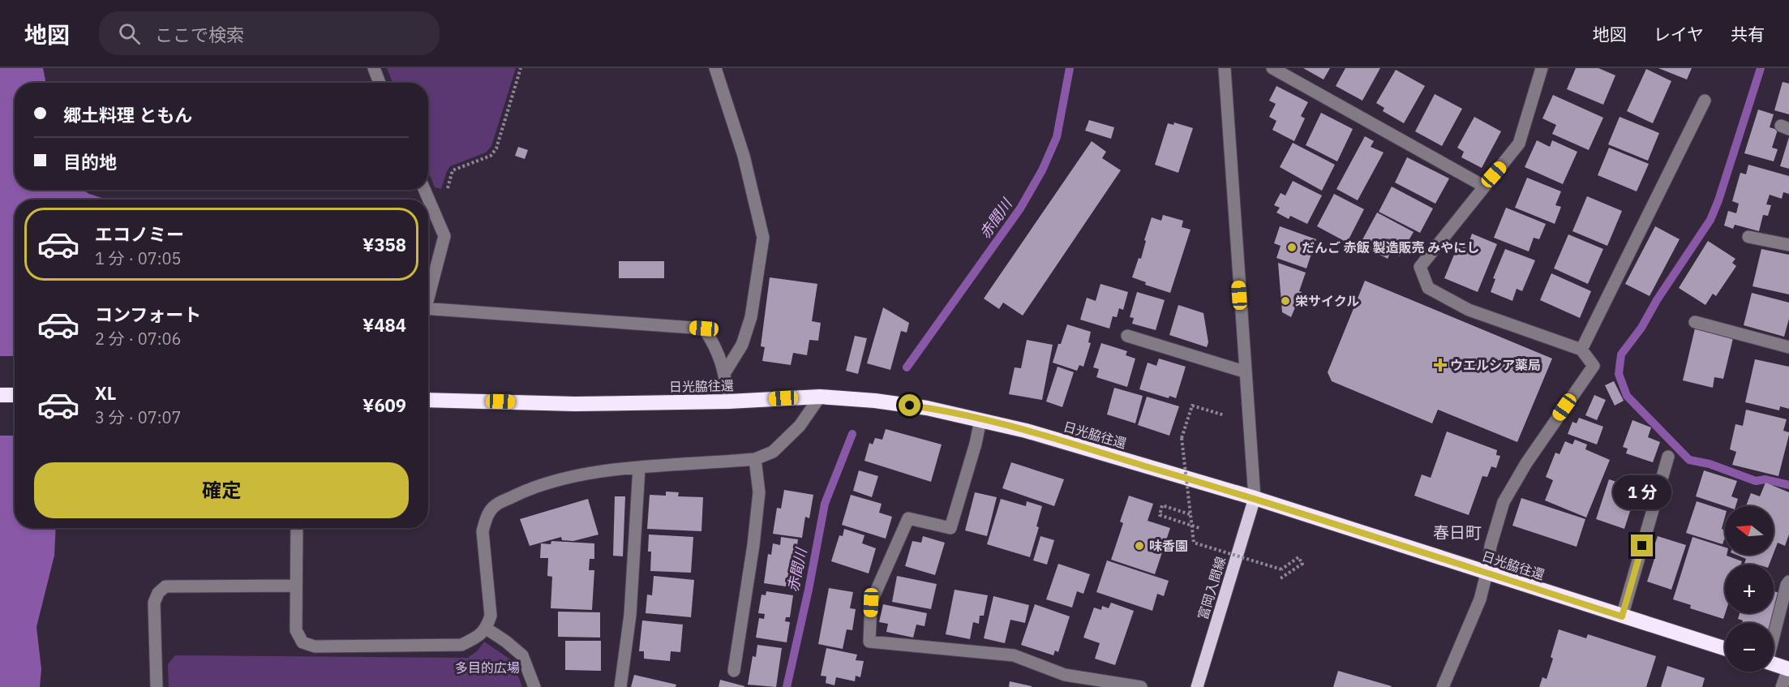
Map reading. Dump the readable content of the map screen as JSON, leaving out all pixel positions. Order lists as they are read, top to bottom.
{
  "streets": {
    "highway": ["日光脇往還"],
    "main road": ["富岡入間線"]
  },
  "crossings": [
    ["日光脇往還", "富岡入間線"]
  ],
  "districts": ["春日町"],
  "water": ["赤間川"],
  "parks": ["多目的広場"],
  "places": {
    "other": ["だんご 赤飯 製造販売 みやにし", "栄サイクル", "味香園"],
    "health": ["ウエルシア薬局"]
  },
  "north": "left",
  "page": {
    "header": "地図",
    "search": "ここで検索",
    "nav": ["地図", "レイヤ", "共有"],
    "banner": ["郷土料理 ともん", "目的地"],
    "list": [
      {
        "name": "エコノミー",
        "note": "1 分 · 07:05",
        "value": "¥358"
      },
      {
        "name": "コンフォート",
        "note": "2 分 · 07:06",
        "value": "¥484"
      },
      {
        "name": "XL",
        "note": "3 分 · 07:07",
        "value": "¥609"
      }
    ],
    "buttons": "確定",
    "bubble": "1 分",
    "map_buttons": ["+", "−"]
  }
}
